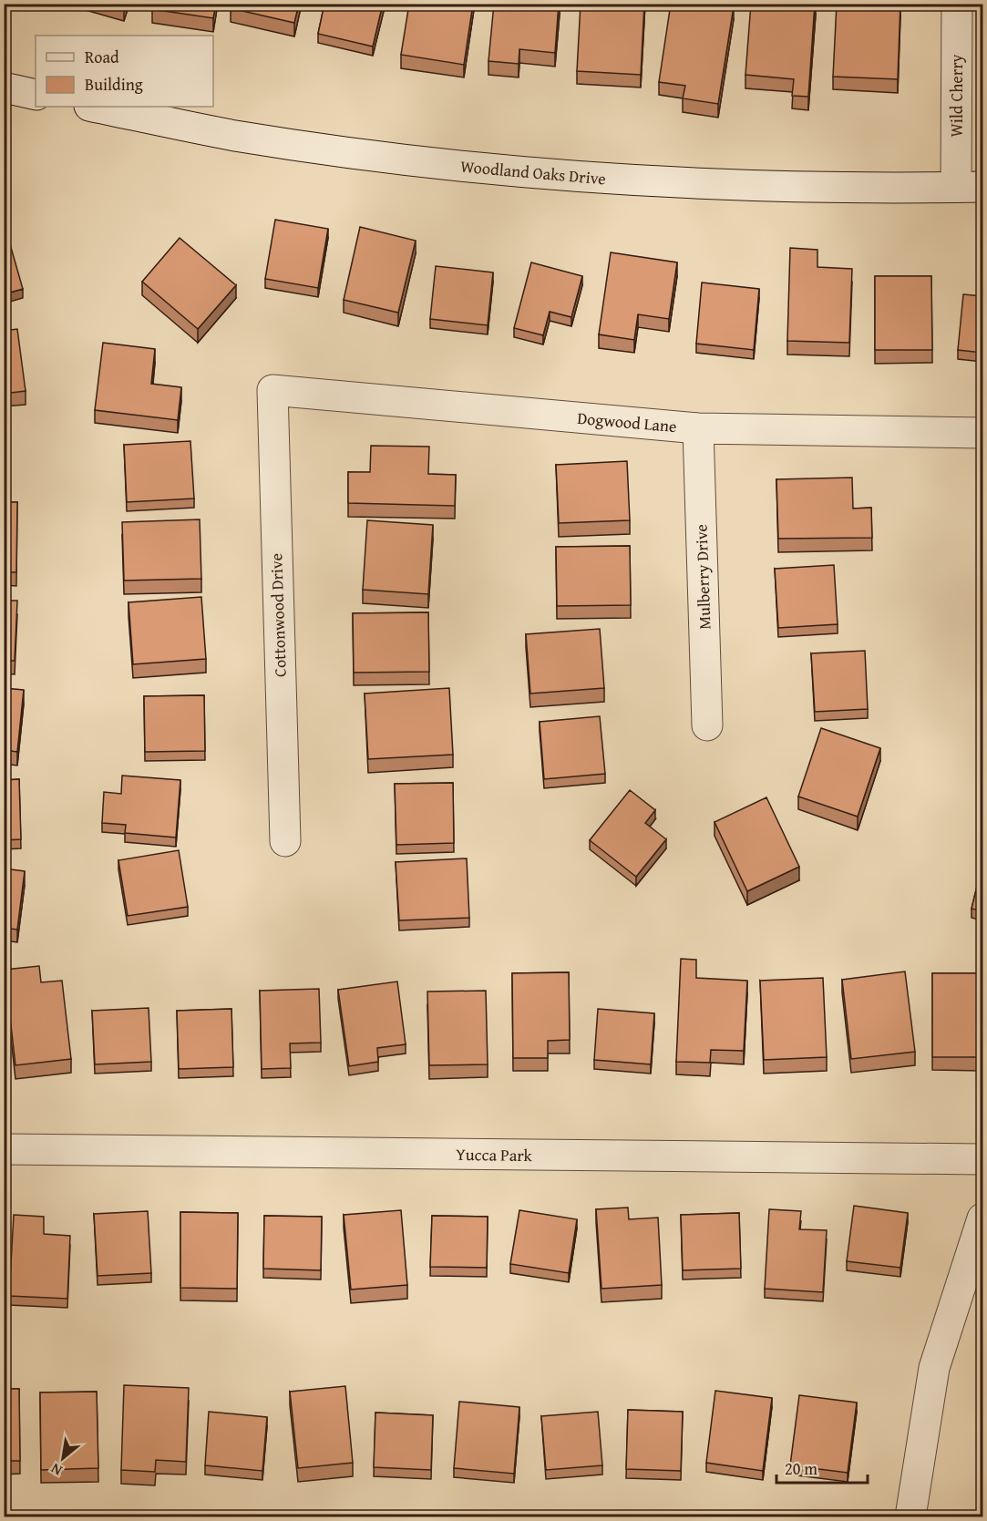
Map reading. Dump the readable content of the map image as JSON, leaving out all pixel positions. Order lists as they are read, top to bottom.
{
  "streets": {
    "street": [
      "Wild Cherry",
      "Woodland Oaks Drive",
      "Dogwood Lane",
      "Mulberry Drive",
      "Cottonwood Drive",
      "Yucca Park"
    ]
  },
  "crossings": [
    ["Wild Cherry", "Woodland Oaks Drive"],
    ["Dogwood Lane", "Mulberry Drive"],
    ["Dogwood Lane", "Cottonwood Drive"]
  ],
  "legend": ["Road", "Building"],
  "scale_bar": "20 m",
  "north": "bottom left"
}
